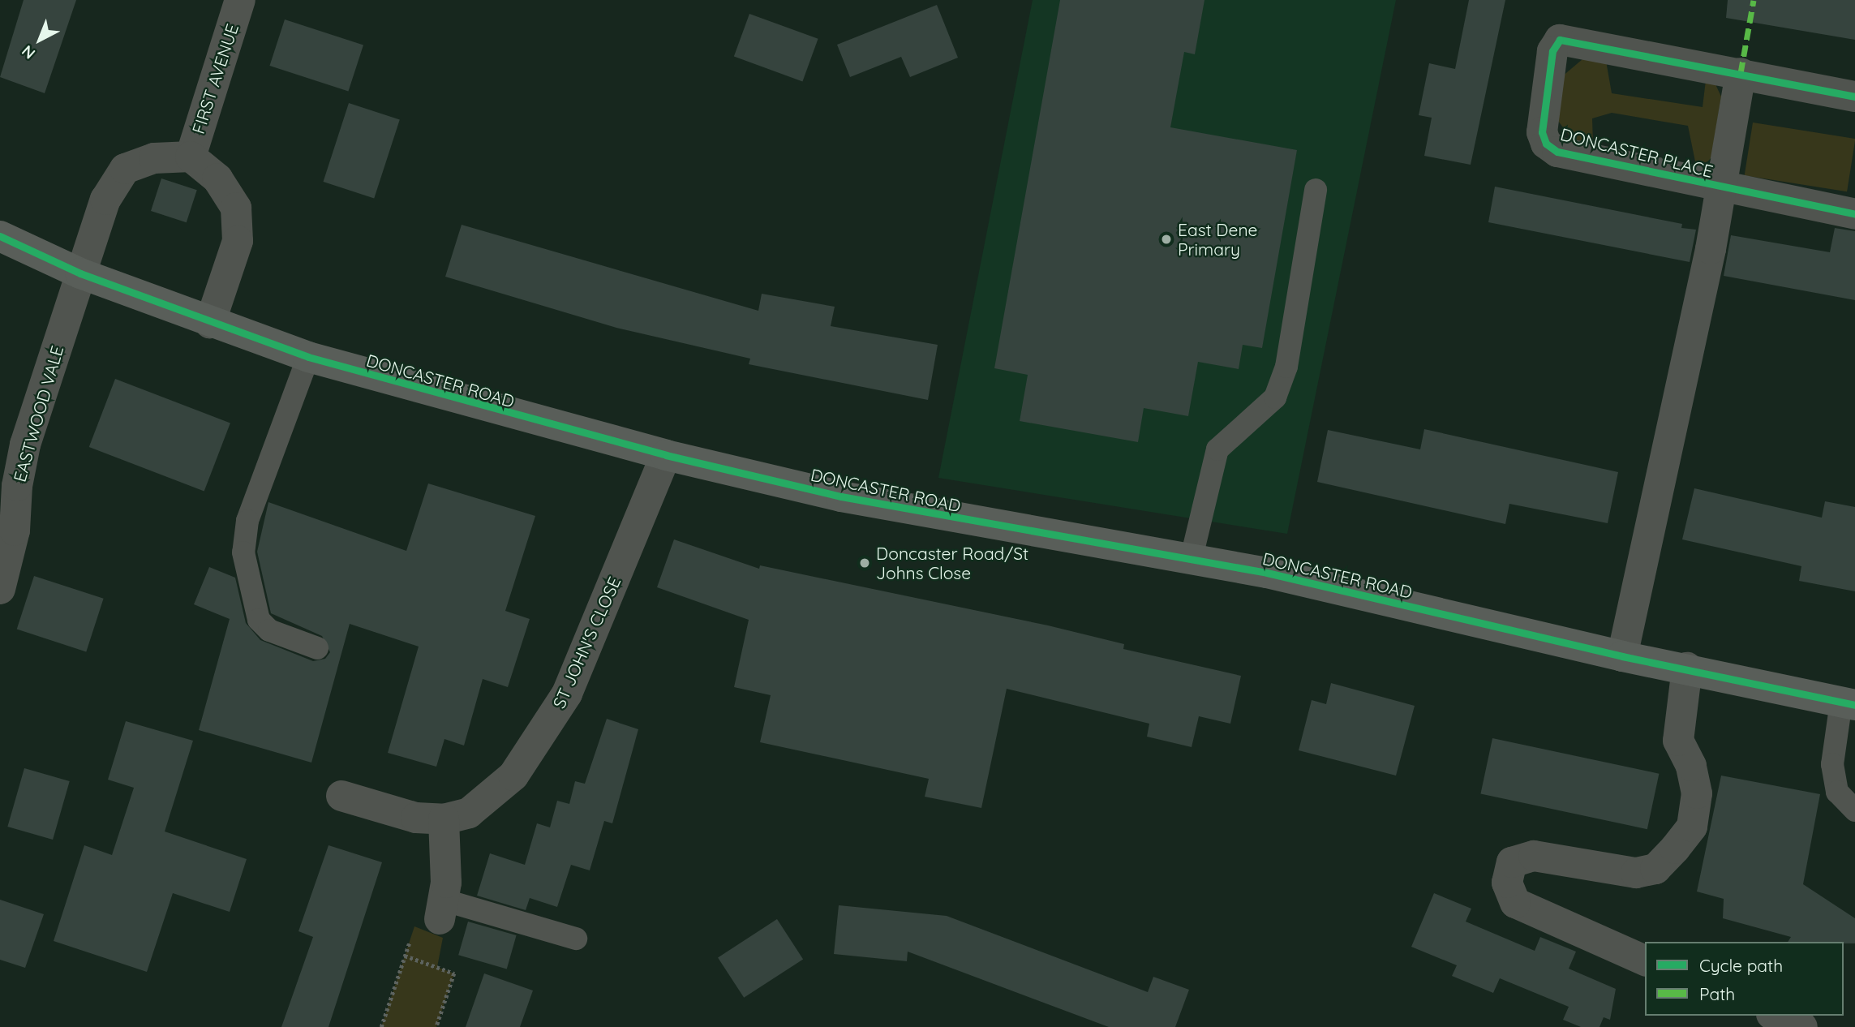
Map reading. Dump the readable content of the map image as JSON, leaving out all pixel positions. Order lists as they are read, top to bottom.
{
  "streets": {
    "street": [
      "FIRST AVENUE",
      "DONCASTER PLACE",
      "DONCASTER ROAD",
      "EASTWOOD VALE",
      "ST JOHN'S CLOSE"
    ]
  },
  "crossings": [
    ["FIRST AVENUE", "DONCASTER ROAD"],
    ["FIRST AVENUE", "EASTWOOD VALE"],
    ["DONCASTER PLACE", "DONCASTER ROAD"],
    ["DONCASTER ROAD", "EASTWOOD VALE"],
    ["DONCASTER ROAD", "ST JOHN'S CLOSE"]
  ],
  "places": ["East Dene Primary", "Doncaster Road/St Johns Close"],
  "legend": ["Cycle path", "Path"],
  "north": "bottom left"
}
